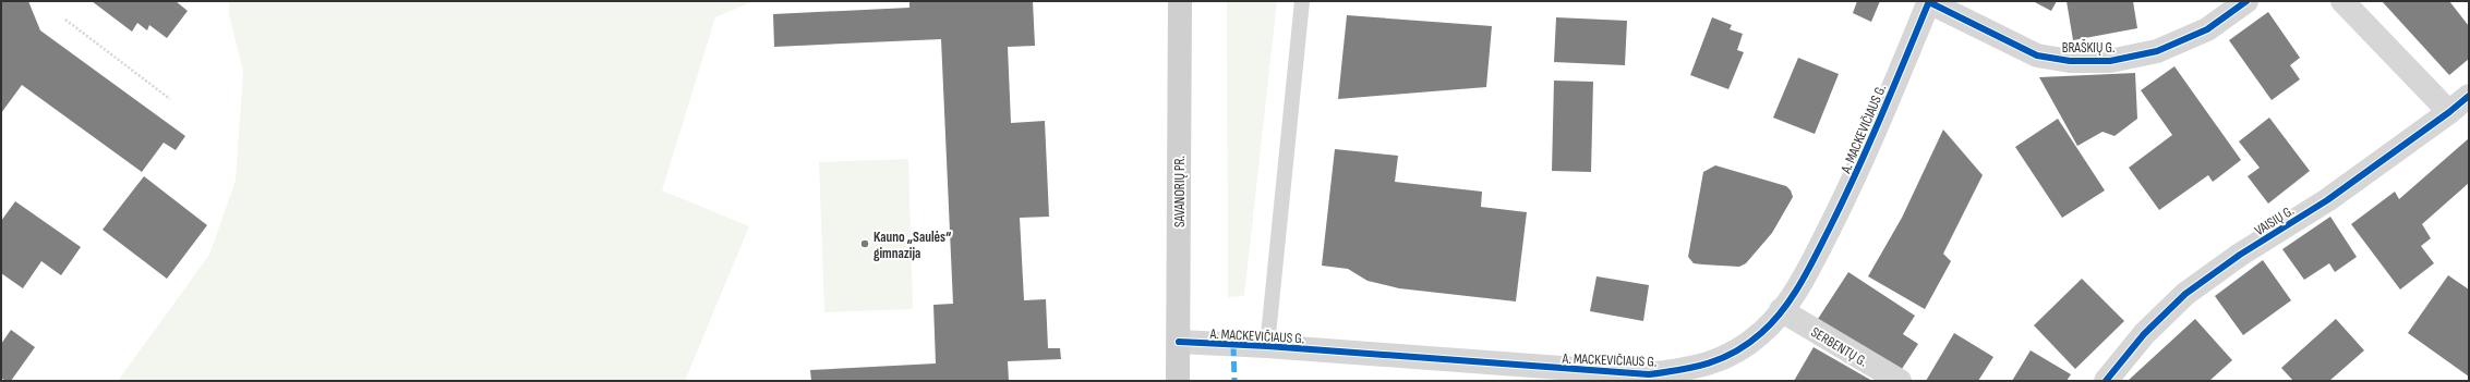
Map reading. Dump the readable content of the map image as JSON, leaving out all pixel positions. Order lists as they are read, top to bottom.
{
  "streets": {
    "main road": ["SAVANORIŲ PR."],
    "street": [
      "BRAŠKIŲ G.",
      "A. MACKEVIČIAUS G.",
      "VAISIŲ G.",
      "SERBENTŲ G."
    ]
  },
  "crossings": [
    ["BRAŠKIŲ G.", "A. MACKEVIČIAUS G."],
    ["A. MACKEVIČIAUS G.", "SAVANORIŲ PR."],
    ["A. MACKEVIČIAUS G.", "SERBENTŲ G."]
  ],
  "places": ["Kauno „Saulės“ gimnazija"]
}
